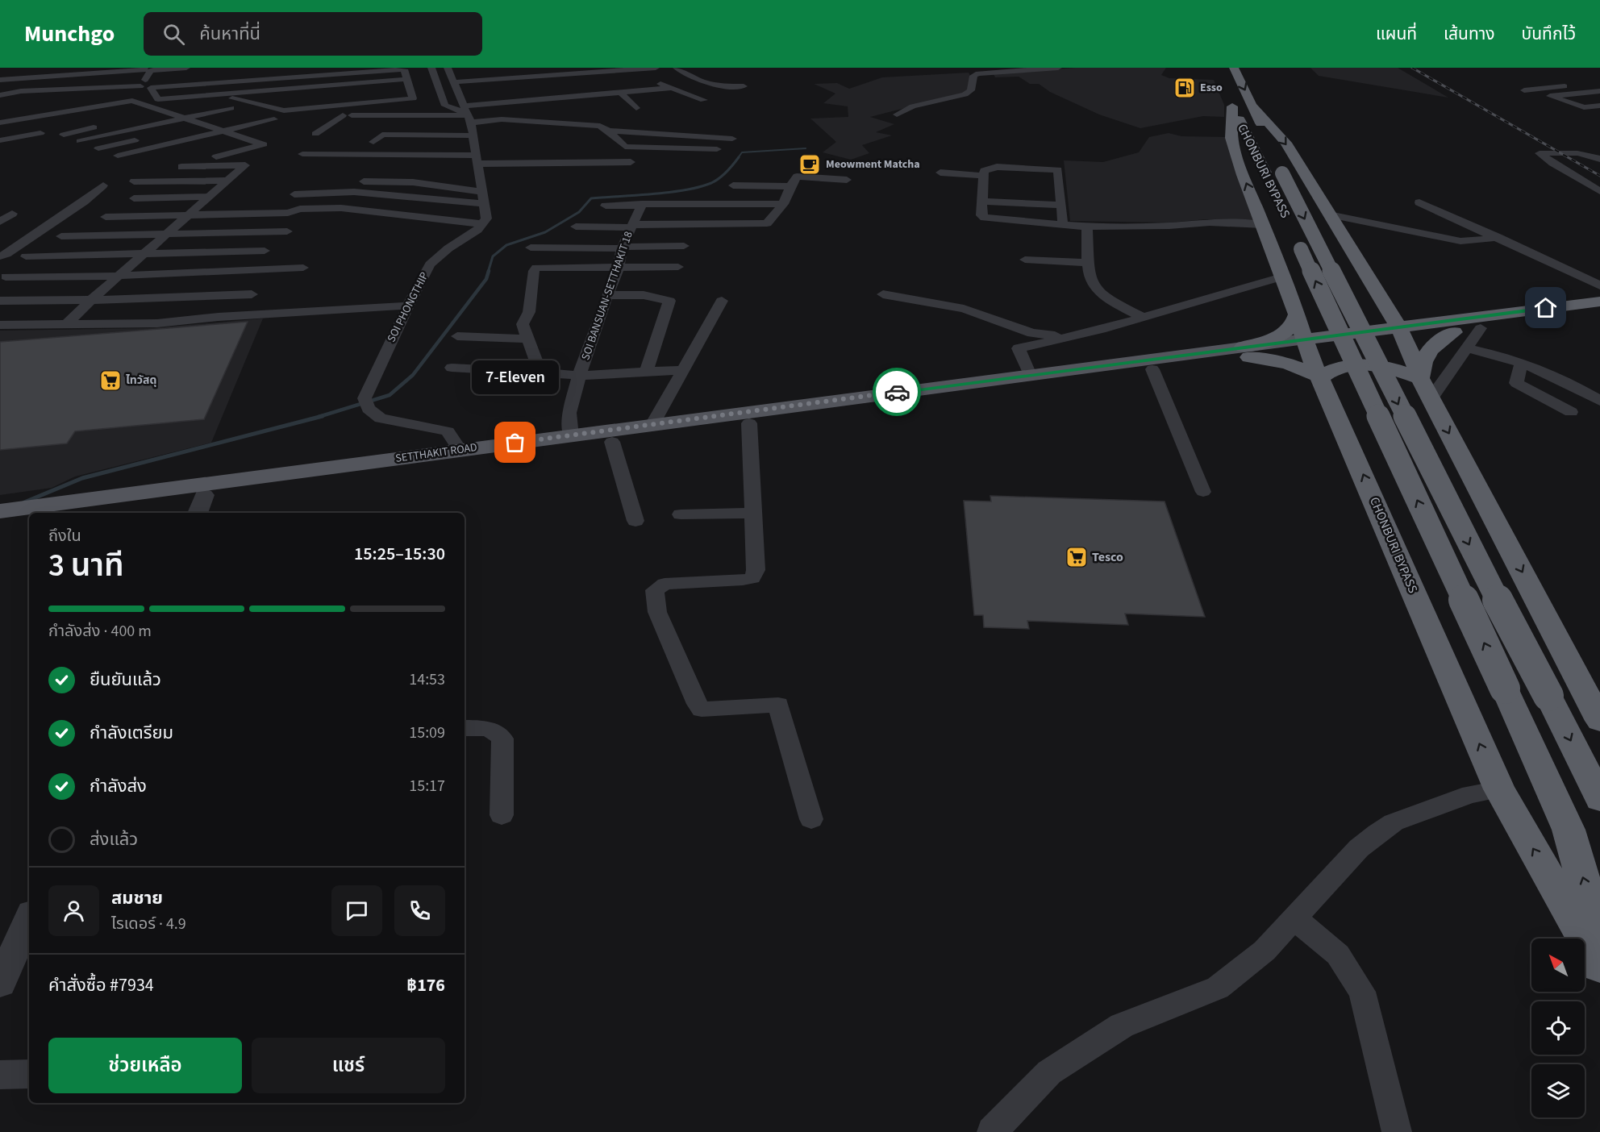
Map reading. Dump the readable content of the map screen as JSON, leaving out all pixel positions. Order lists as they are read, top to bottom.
{
  "streets": {
    "highway": ["CHONBURI BYPASS"],
    "main road": ["SETTHAKIT ROAD"],
    "street": ["SOI BANSUAN-SETTHAKIT 18", "SOI PHONGTHIP"]
  },
  "crossings": [
    ["CHONBURI BYPASS", "SETTHAKIT ROAD"],
    ["SOI BANSUAN-SETTHAKIT 18", "SETTHAKIT ROAD"],
    ["SOI PHONGTHIP", "SETTHAKIT ROAD"]
  ],
  "places": {
    "fuel station": ["Esso"],
    "cafe": ["Meowment Matcha"],
    "supermarket": ["ไทวัสดุ", "Tesco"],
    "other": ["7-Eleven"]
  },
  "north": "top left",
  "page": {
    "header": "Munchgo",
    "search": "ค้นหาที่นี่",
    "nav": ["แผนที่", "เส้นทาง", "บันทึกไว้"],
    "bubble": "7-Eleven",
    "heading": ["3 นาที", "ถึงใน", "15:25–15:30"],
    "panel": [
      "สมชาย",
      "ไรเดอร์ · 4.9",
      "คำสั่งซื้อ #7934",
      "฿176"
    ],
    "bar": "กำลังส่ง · 400 m",
    "list": [
      ["ยืนยันแล้ว", "14:53"],
      ["กำลังเตรียม", "15:09"],
      ["กำลังส่ง", "15:17"],
      "ส่งแล้ว"
    ],
    "buttons": ["ช่วยเหลือ", "แชร์"]
  }
}
